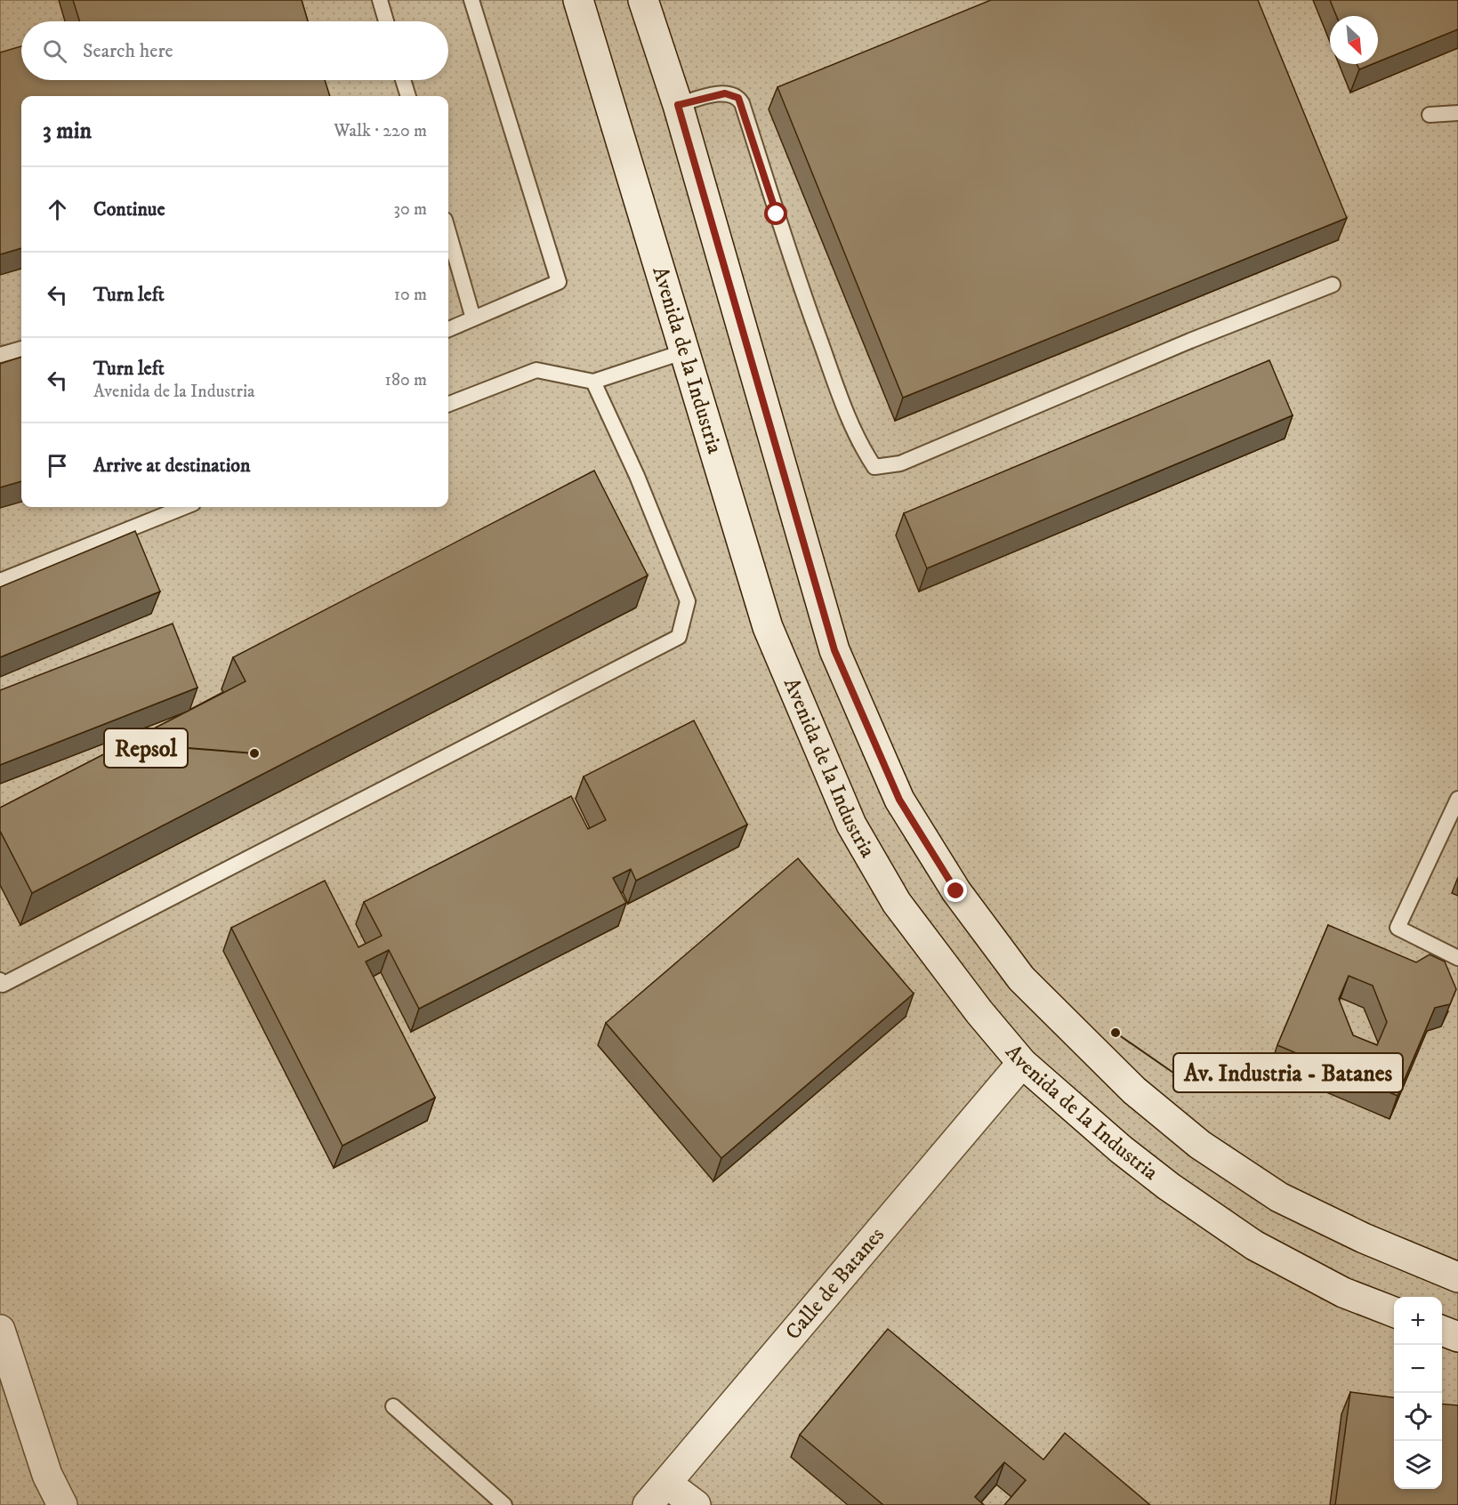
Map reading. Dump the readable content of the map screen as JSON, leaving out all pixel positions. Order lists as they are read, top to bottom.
{
  "streets": {
    "street": ["Avenida de la Industria", "Calle de Batanes"]
  },
  "crossings": [
    ["Avenida de la Industria", "Calle de Batanes"]
  ],
  "places": ["Repsol", "Av. Industria - Batanes"],
  "north": "bottom right",
  "page": {
    "search": "Search here",
    "heading": ["3 min", "Walk · 220 m"],
    "list": [
      ["Continue", "30 m"],
      ["Turn left", "10 m"],
      ["Turn left", "Avenida de la Industria", "180 m"],
      "Arrive at destination"
    ],
    "map_buttons": ["+", "−"]
  }
}
